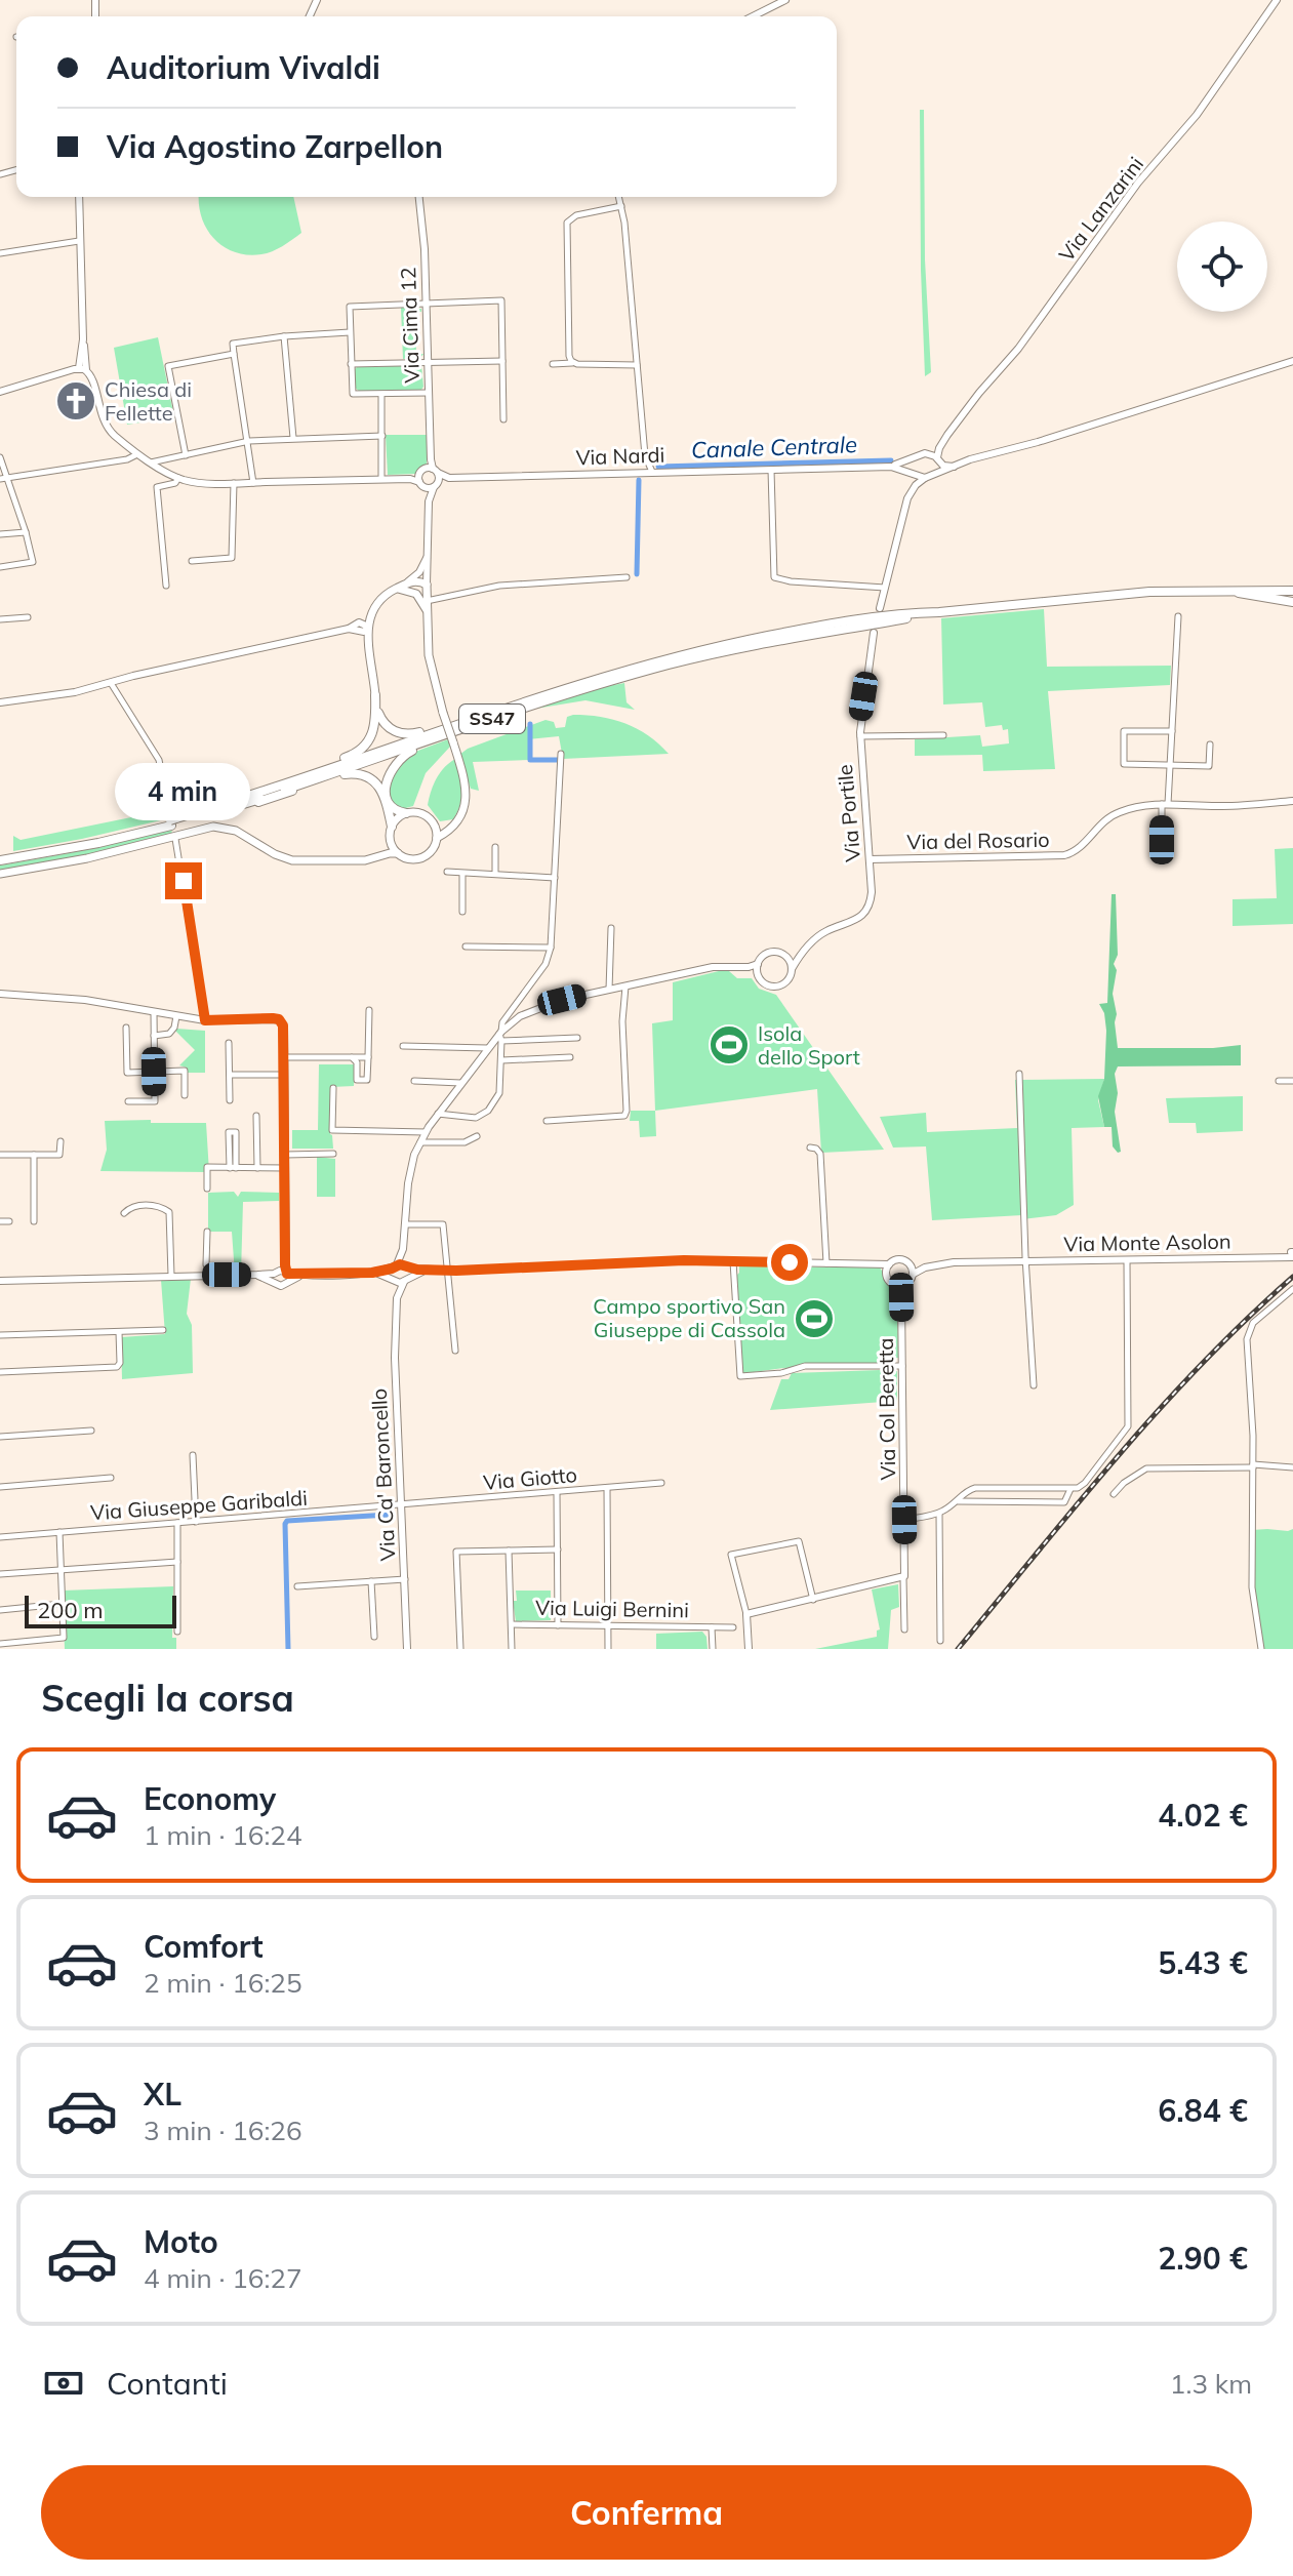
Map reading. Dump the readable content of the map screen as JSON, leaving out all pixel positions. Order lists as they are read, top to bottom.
{
  "streets": {
    "highway": ["SS47"],
    "street": [
      "Via Lanzarini",
      "Via Cima 12",
      "Via Nardi",
      "Via Portile",
      "Via del Rosario",
      "Via Monte Asolon",
      "Via Col Beretta",
      "Via Ca' Baroncello",
      "Via Giotto",
      "Via Giuseppe Garibaldi",
      "Via Luigi Bernini"
    ]
  },
  "crossings": [
    ["Via Lanzarini", "Via Nardi"],
    ["Via Portile", "Via del Rosario"],
    ["Via Monte Asolon", "Via Col Beretta"],
    ["Via Ca' Baroncello", "Via Giotto"],
    ["Via Ca' Baroncello", "Via Giuseppe Garibaldi"],
    ["Via Giotto", "Via Giuseppe Garibaldi"]
  ],
  "water": ["Canale Centrale"],
  "places": {
    "church": ["Chiesa di Fellette"],
    "sports": ["Isola dello Sport", "Campo sportivo San Giuseppe di Cassola"]
  },
  "scale_bar": "200 m",
  "page": {
    "banner": ["Auditorium Vivaldi", "Via Agostino Zarpellon"],
    "bubble": "4 min",
    "scale": "200 m",
    "heading": "Scegli la corsa",
    "list": [
      {
        "name": "Economy",
        "note": "1 min · 16:24",
        "value": "4.02 €"
      },
      {
        "name": "Comfort",
        "note": "2 min · 16:25",
        "value": "5.43 €"
      },
      {
        "name": "XL",
        "note": "3 min · 16:26",
        "value": "6.84 €"
      },
      {
        "name": "Moto",
        "note": "4 min · 16:27",
        "value": "2.90 €"
      }
    ],
    "pay": ["Contanti", "1.3 km"],
    "buttons": "Conferma"
  }
}
